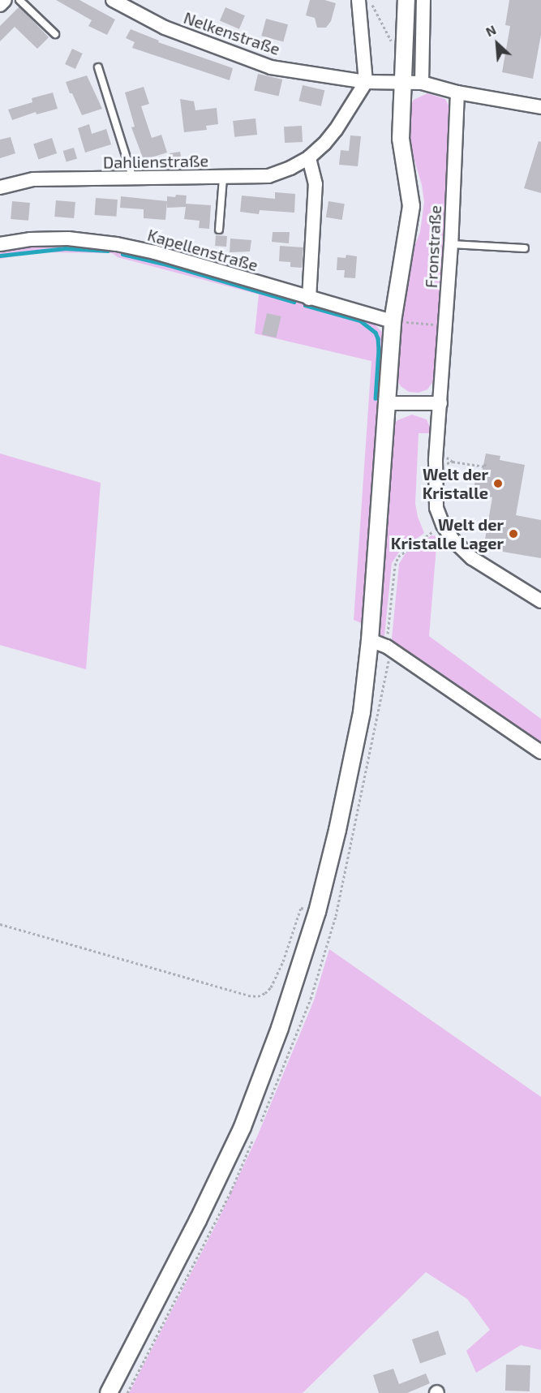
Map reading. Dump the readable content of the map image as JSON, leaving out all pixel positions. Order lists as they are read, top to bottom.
{
  "streets": {
    "street": [
      "Nelkenstraße",
      "Dahlienstraße",
      "Fronstraße",
      "Kapellenstraße"
    ]
  },
  "crossings": [
    ["Nelkenstraße", "Dahlienstraße"],
    ["Nelkenstraße", "Fronstraße"]
  ],
  "places": ["Welt der Kristalle", "Welt der Kristalle Lager"],
  "north": "top left"
}
